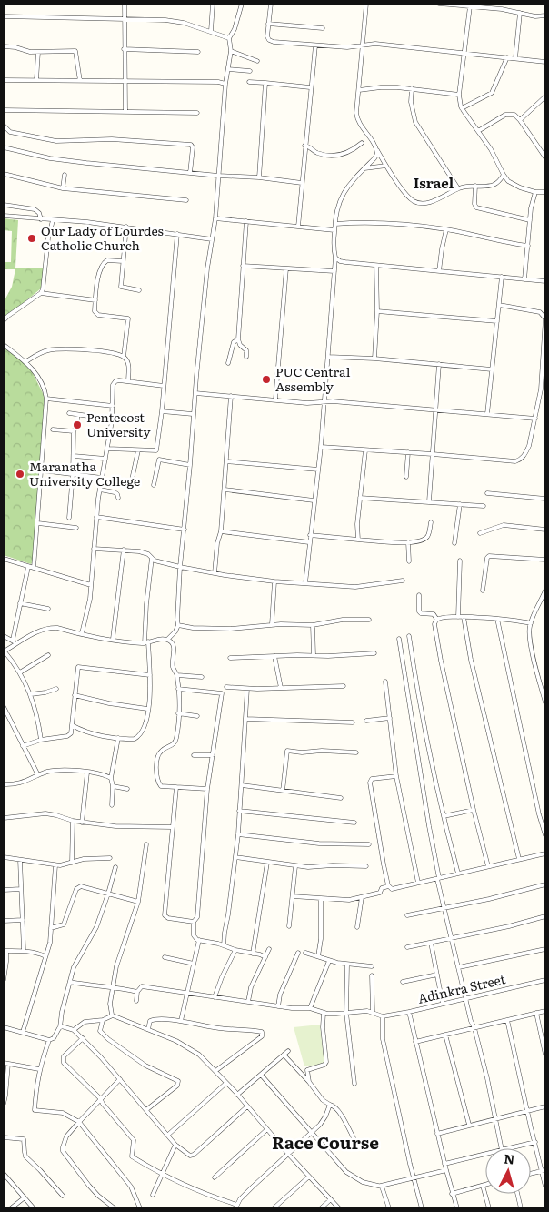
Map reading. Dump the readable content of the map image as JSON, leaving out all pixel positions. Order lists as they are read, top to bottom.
{
  "streets": {
    "street": ["Adinkra Street"]
  },
  "districts": ["Israel", "Race Course"],
  "places": [
    "Our Lady of Lourdes Catholic Church",
    "PUC Central Assembly",
    "Pentecost University",
    "Maranatha University College"
  ],
  "north": "top"
}
